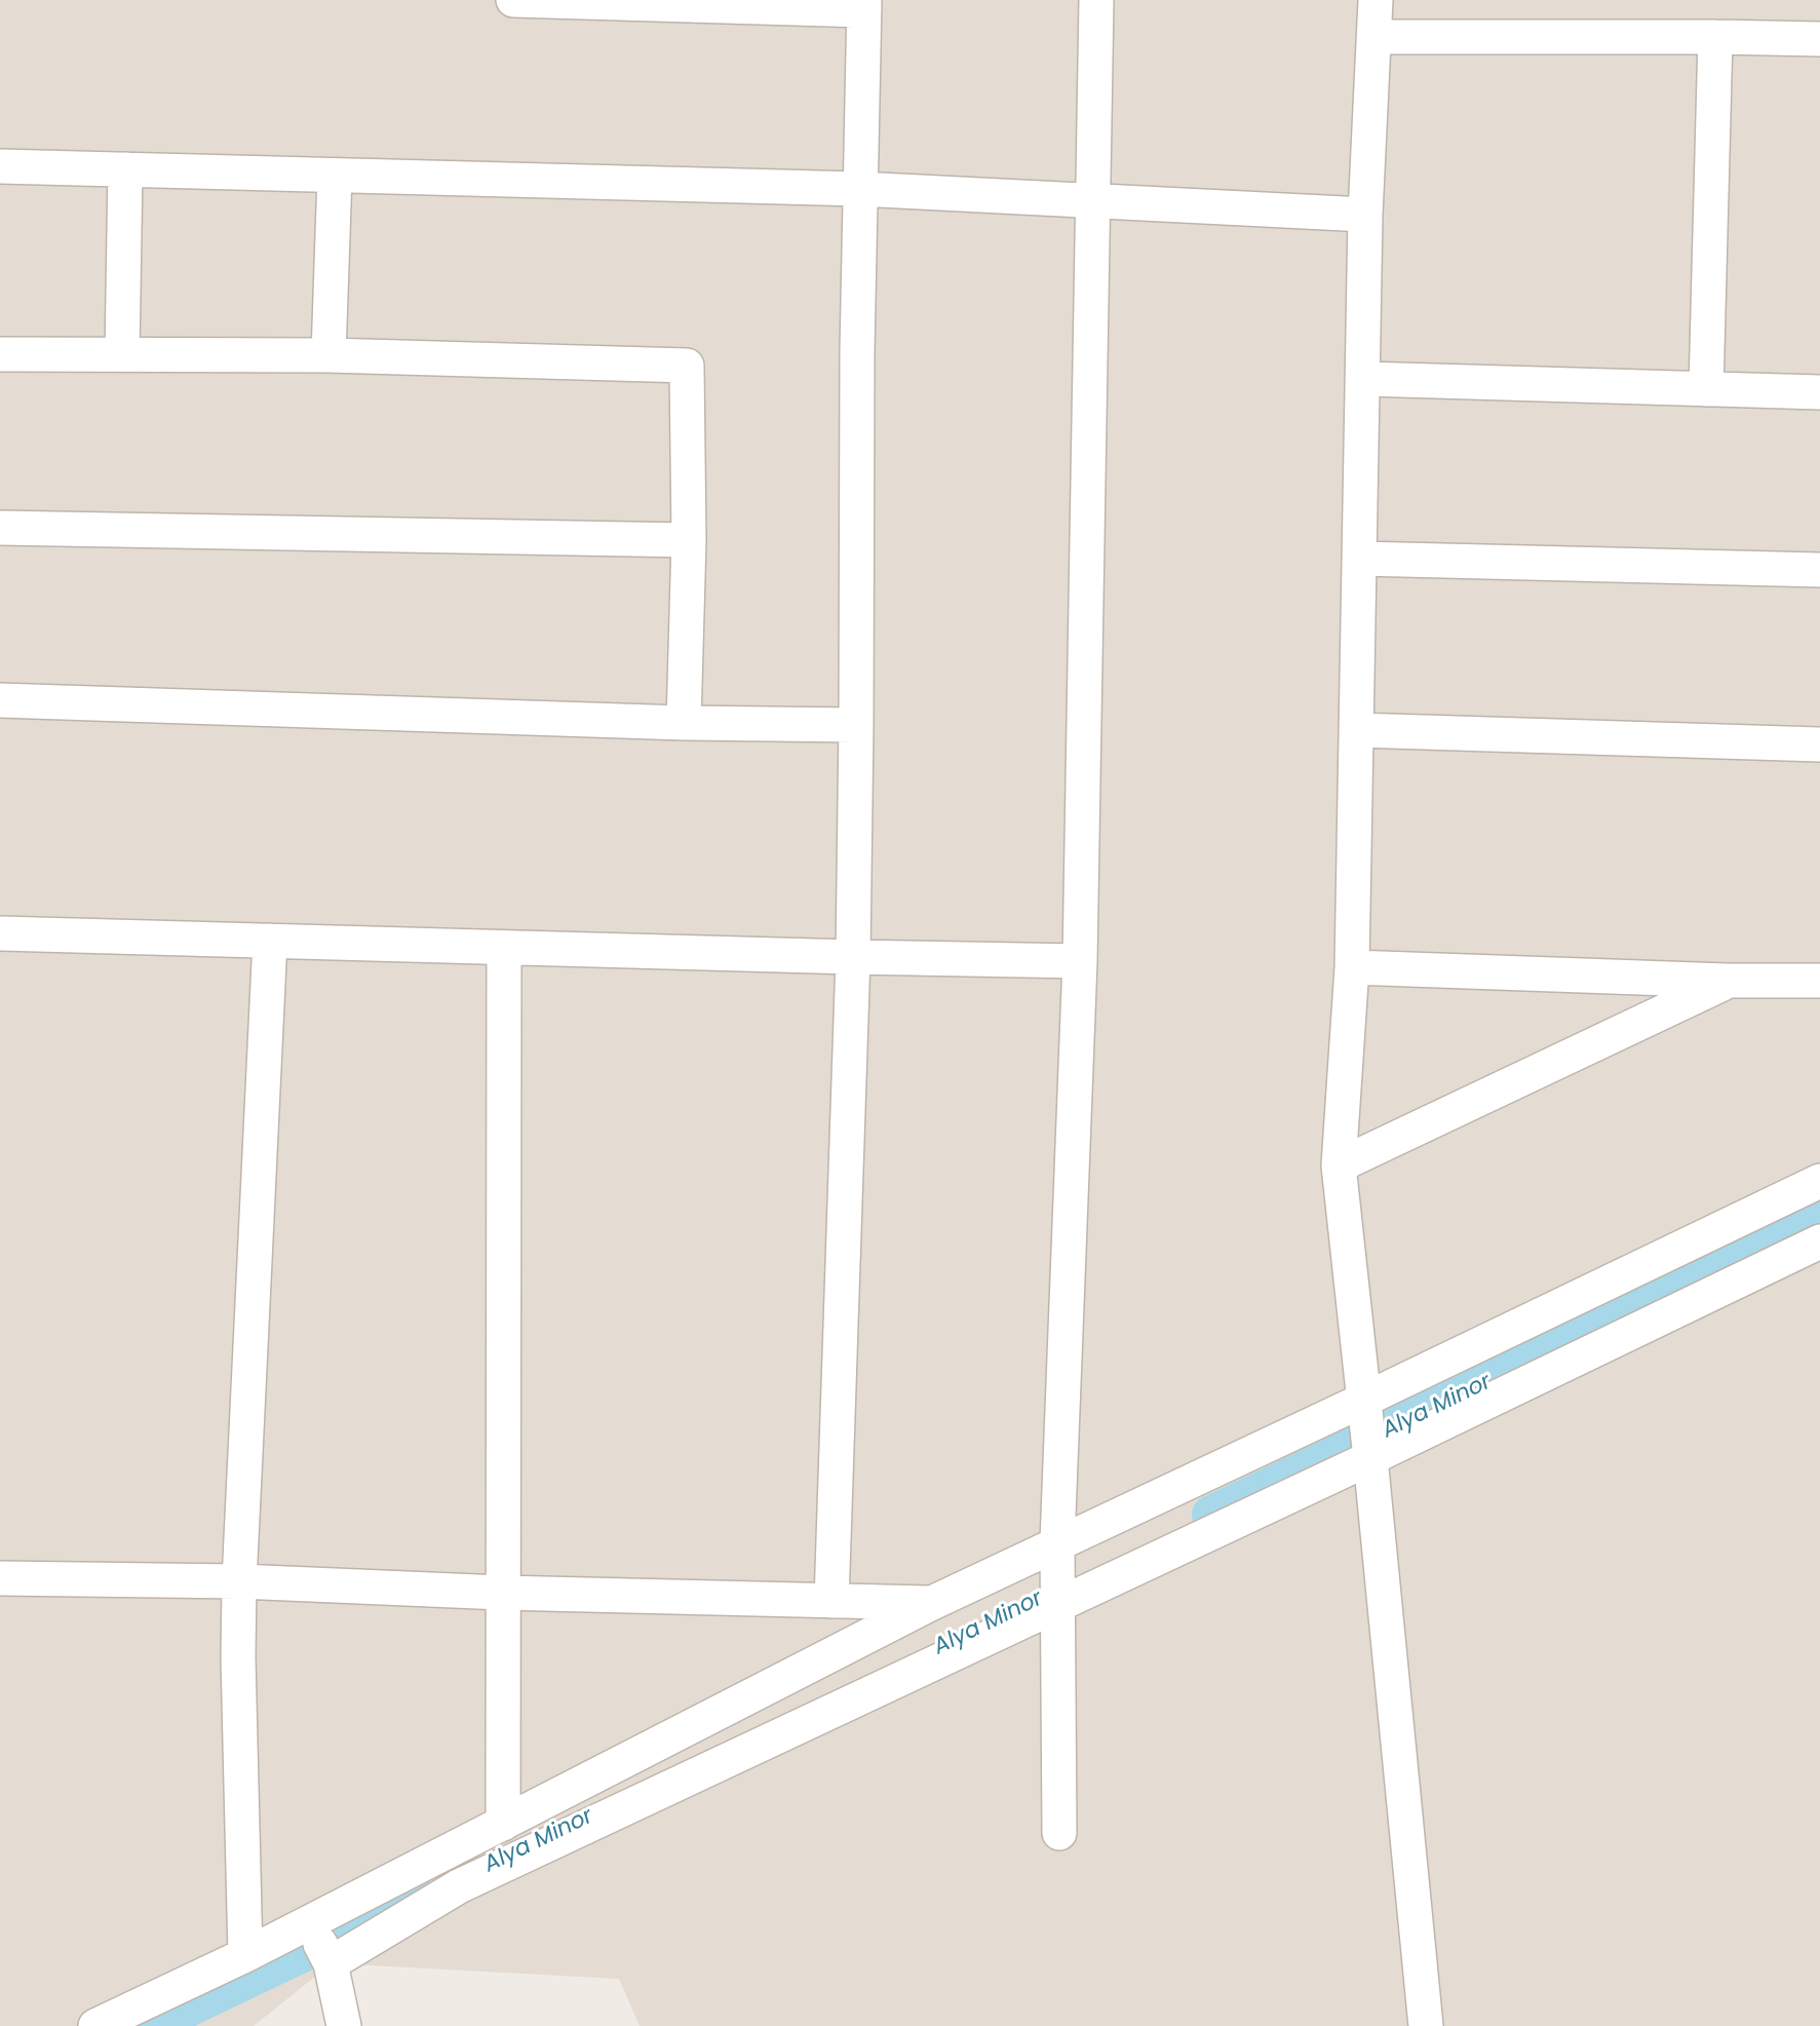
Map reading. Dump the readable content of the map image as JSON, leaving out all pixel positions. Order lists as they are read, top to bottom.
{
  "water": ["Alya Minor"]
}
